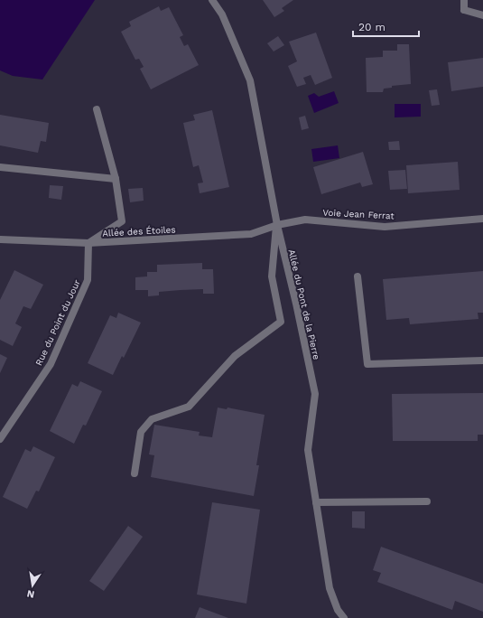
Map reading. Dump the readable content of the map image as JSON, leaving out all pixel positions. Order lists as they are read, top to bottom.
{
  "streets": {
    "street": [
      "Voie Jean Ferrat",
      "Allée des Étoiles",
      "Allée du Pont de la Pierre",
      "Rue du Point du Jour"
    ]
  },
  "crossings": [
    ["Voie Jean Ferrat", "Allée des Étoiles"],
    ["Voie Jean Ferrat", "Allée du Pont de la Pierre"],
    ["Allée des Étoiles", "Allée du Pont de la Pierre"],
    ["Allée des Étoiles", "Rue du Point du Jour"]
  ],
  "scale_bar": "20 m",
  "north": "bottom"
}
